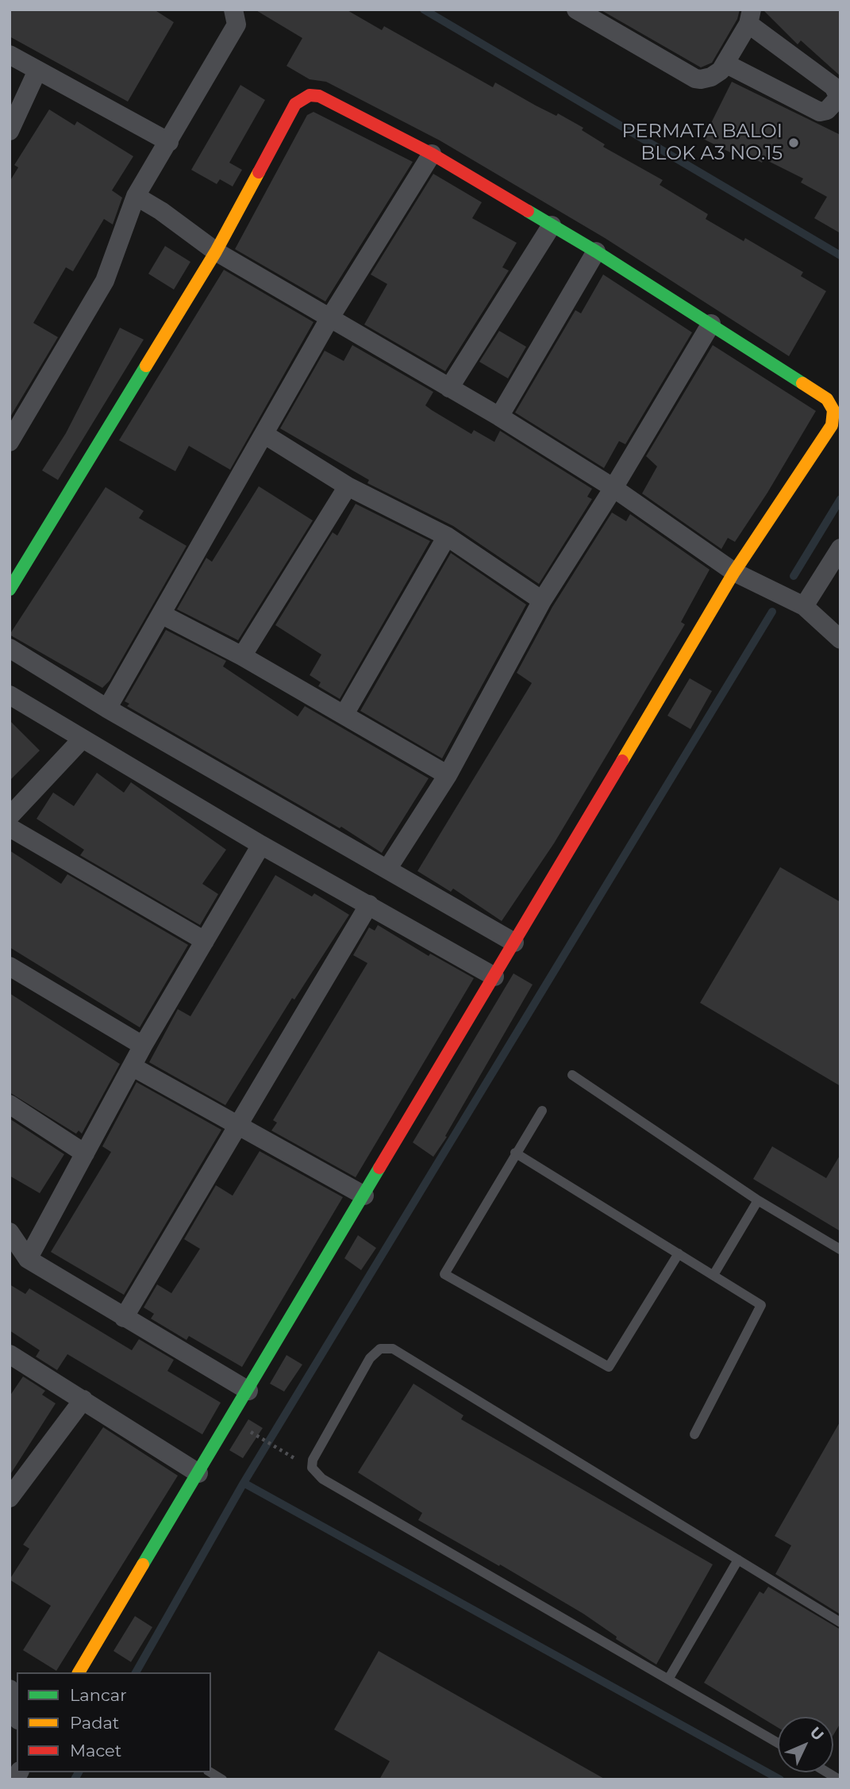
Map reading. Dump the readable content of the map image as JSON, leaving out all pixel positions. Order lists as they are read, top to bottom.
{
  "places": ["PERMATA BALOI BLOK A3 NO.15"],
  "legend": ["Lancar", "Padat", "Macet"],
  "north": "top right"
}
